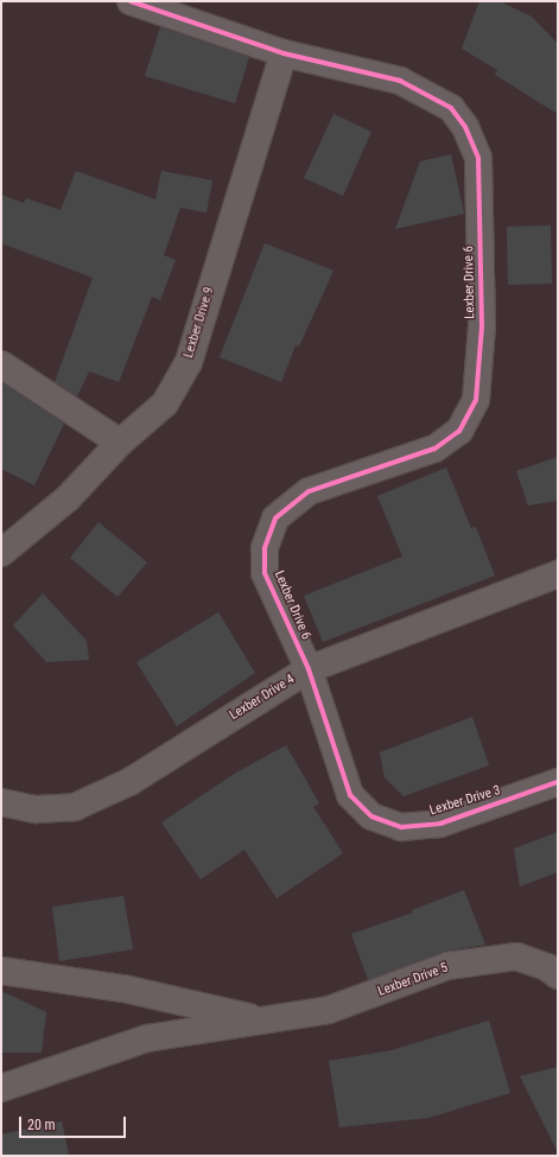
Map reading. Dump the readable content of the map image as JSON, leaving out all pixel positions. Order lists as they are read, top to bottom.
{
  "streets": {
    "street": [
      "Lexber Drive 6",
      "Lexber Drive 9",
      "Lexber Drive 4",
      "Lexber Drive 3",
      "Lexber Drive 5"
    ]
  },
  "crossings": [
    ["Lexber Drive 6", "Lexber Drive 9"],
    ["Lexber Drive 6", "Lexber Drive 4"],
    ["Lexber Drive 6", "Lexber Drive 3"],
    ["Lexber Drive 4", "Lexber Drive 3"]
  ],
  "scale_bar": "20 m"
}
